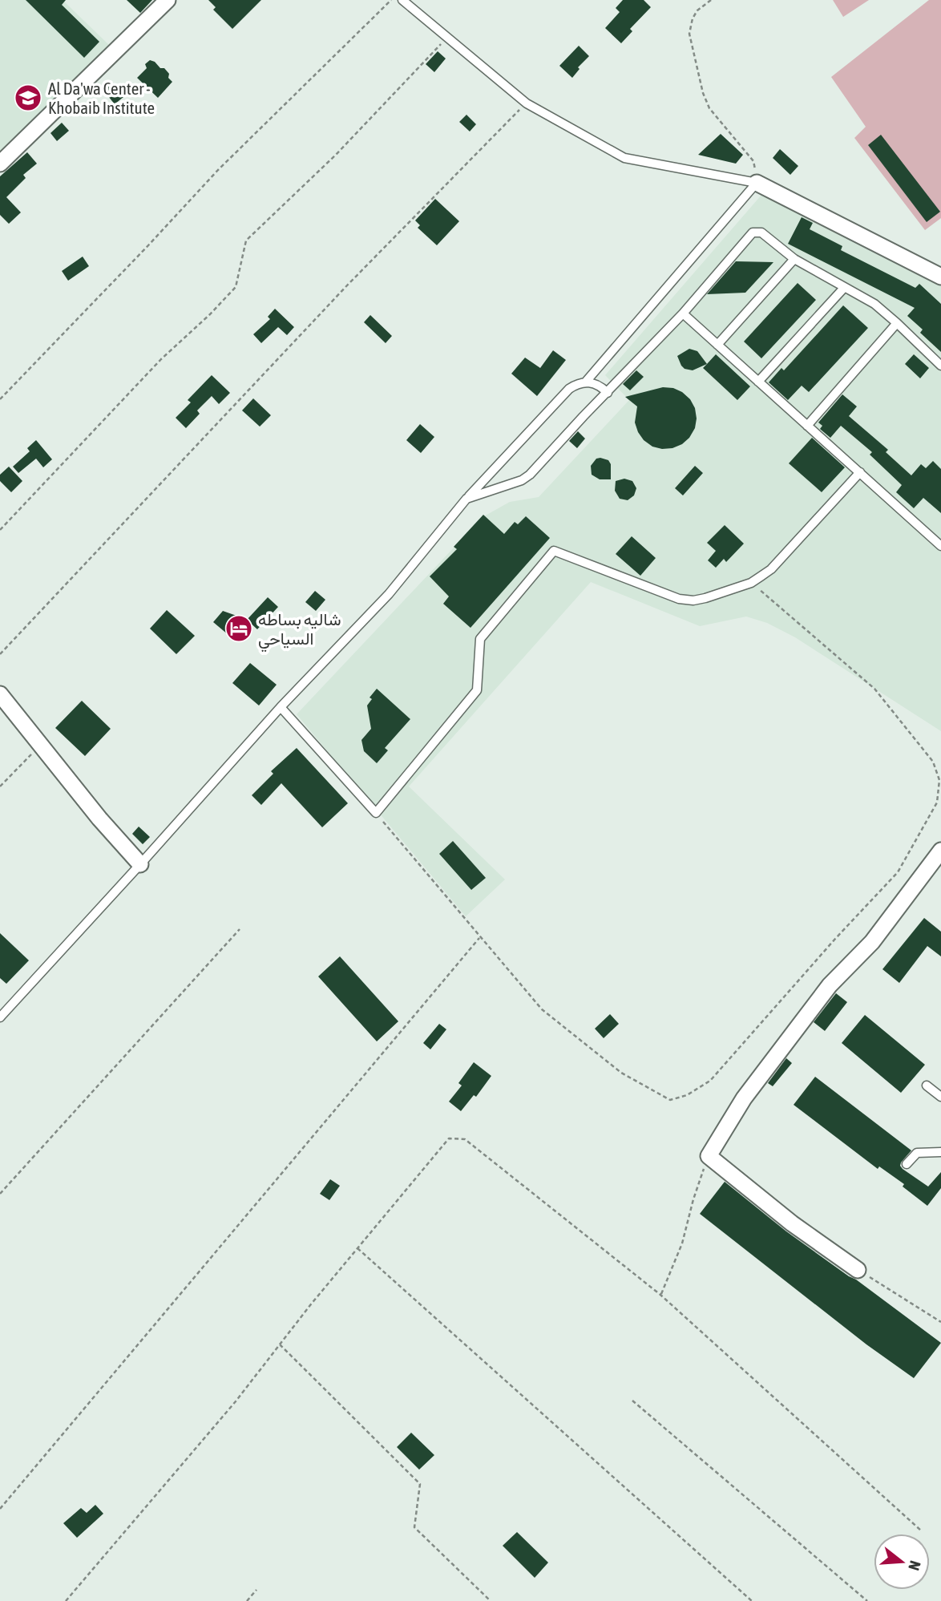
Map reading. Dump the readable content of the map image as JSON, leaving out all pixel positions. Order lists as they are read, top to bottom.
{
  "places": {
    "school or university": ["Al Da'wa Center - Khobaib Institute"],
    "hotel": ["شاليه بساطه السياحي"]
  },
  "north": "right"
}
